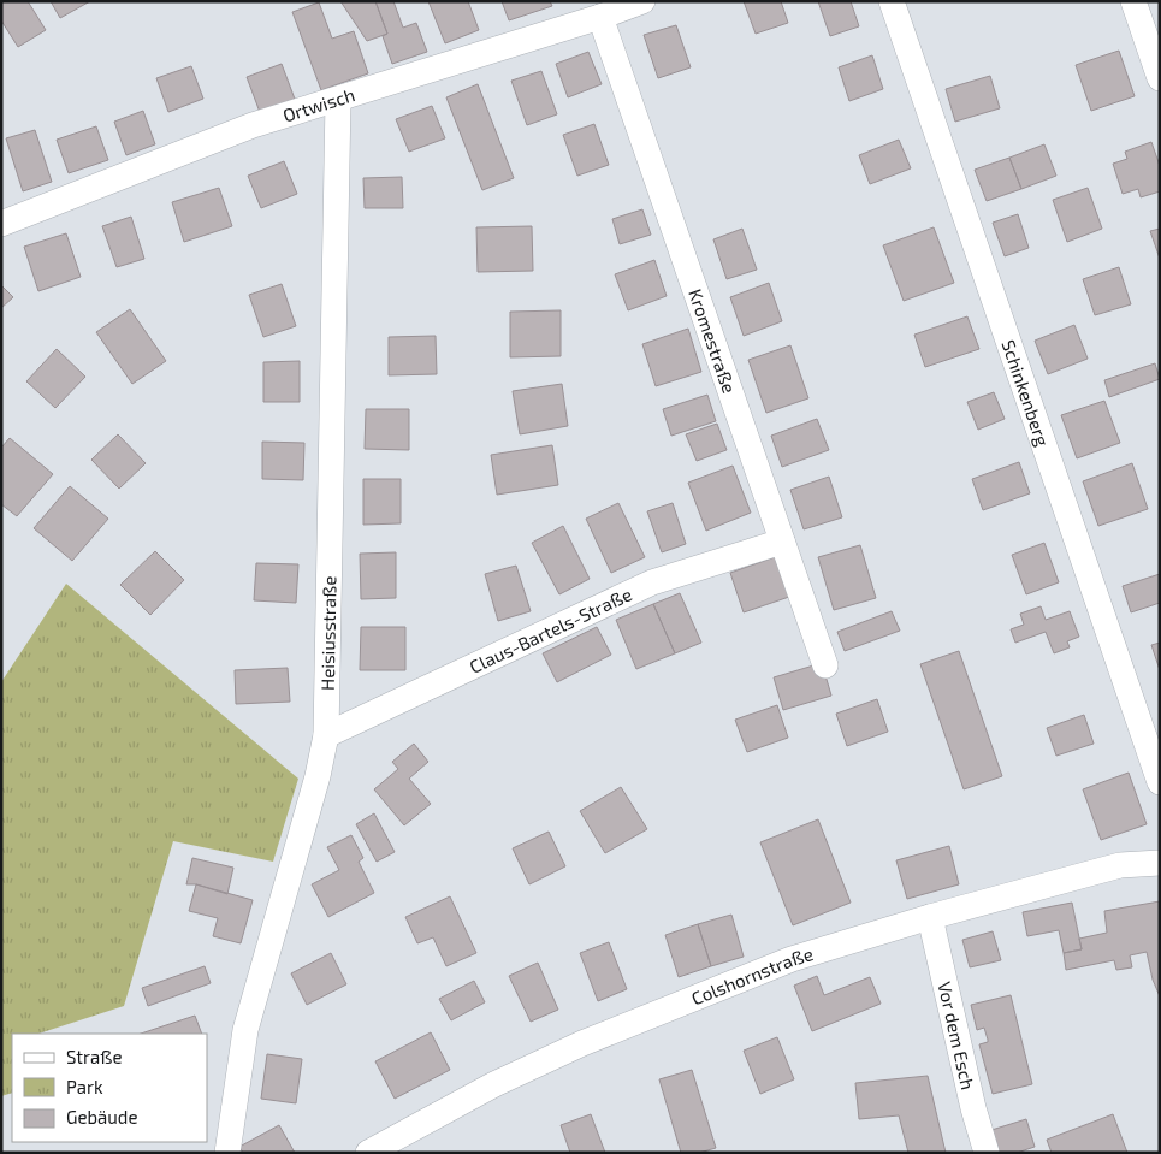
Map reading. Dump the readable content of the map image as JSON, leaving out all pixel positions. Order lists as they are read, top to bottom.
{
  "streets": {
    "street": [
      "Ortwisch",
      "Kromestraße",
      "Schinkenberg",
      "Claus-Bartels-Straße",
      "Heisiusstraße",
      "Colshornstraße",
      "Vor dem Esch"
    ]
  },
  "crossings": [
    ["Ortwisch", "Kromestraße"],
    ["Ortwisch", "Heisiusstraße"],
    ["Kromestraße", "Claus-Bartels-Straße"],
    ["Claus-Bartels-Straße", "Heisiusstraße"],
    ["Colshornstraße", "Vor dem Esch"]
  ],
  "legend": ["Straße", "Park", "Gebäude"]
}
